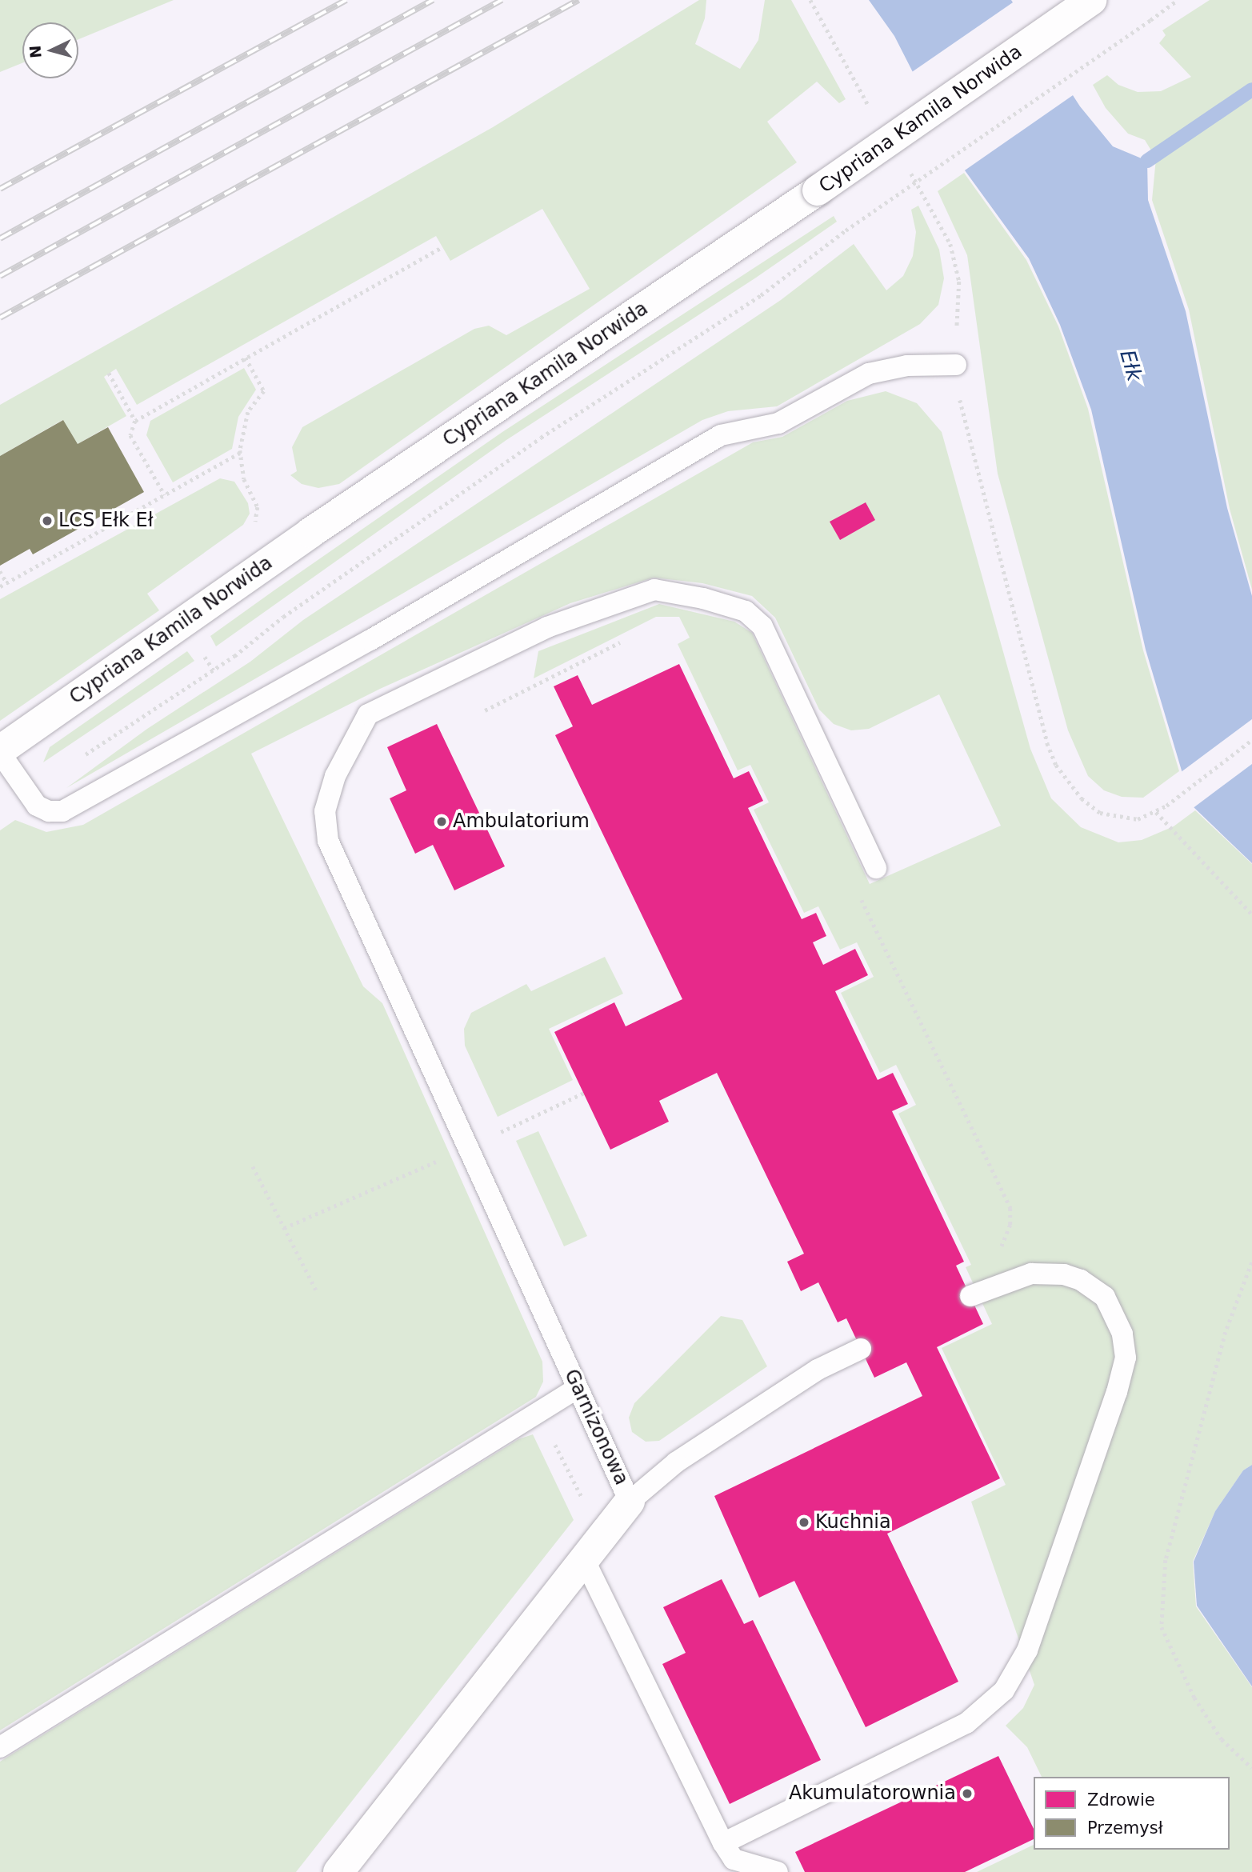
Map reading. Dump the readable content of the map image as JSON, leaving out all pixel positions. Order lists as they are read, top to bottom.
{
  "streets": {
    "street": ["Cypriana Kamila Norwida", "Garnizonowa"]
  },
  "water": ["Ełk"],
  "places": [
    "LCS Ełk Eł",
    "Ambulatorium",
    "Kuchnia",
    "Akumulatorownia"
  ],
  "legend": ["Zdrowie", "Przemysł"],
  "north": "left"
}
